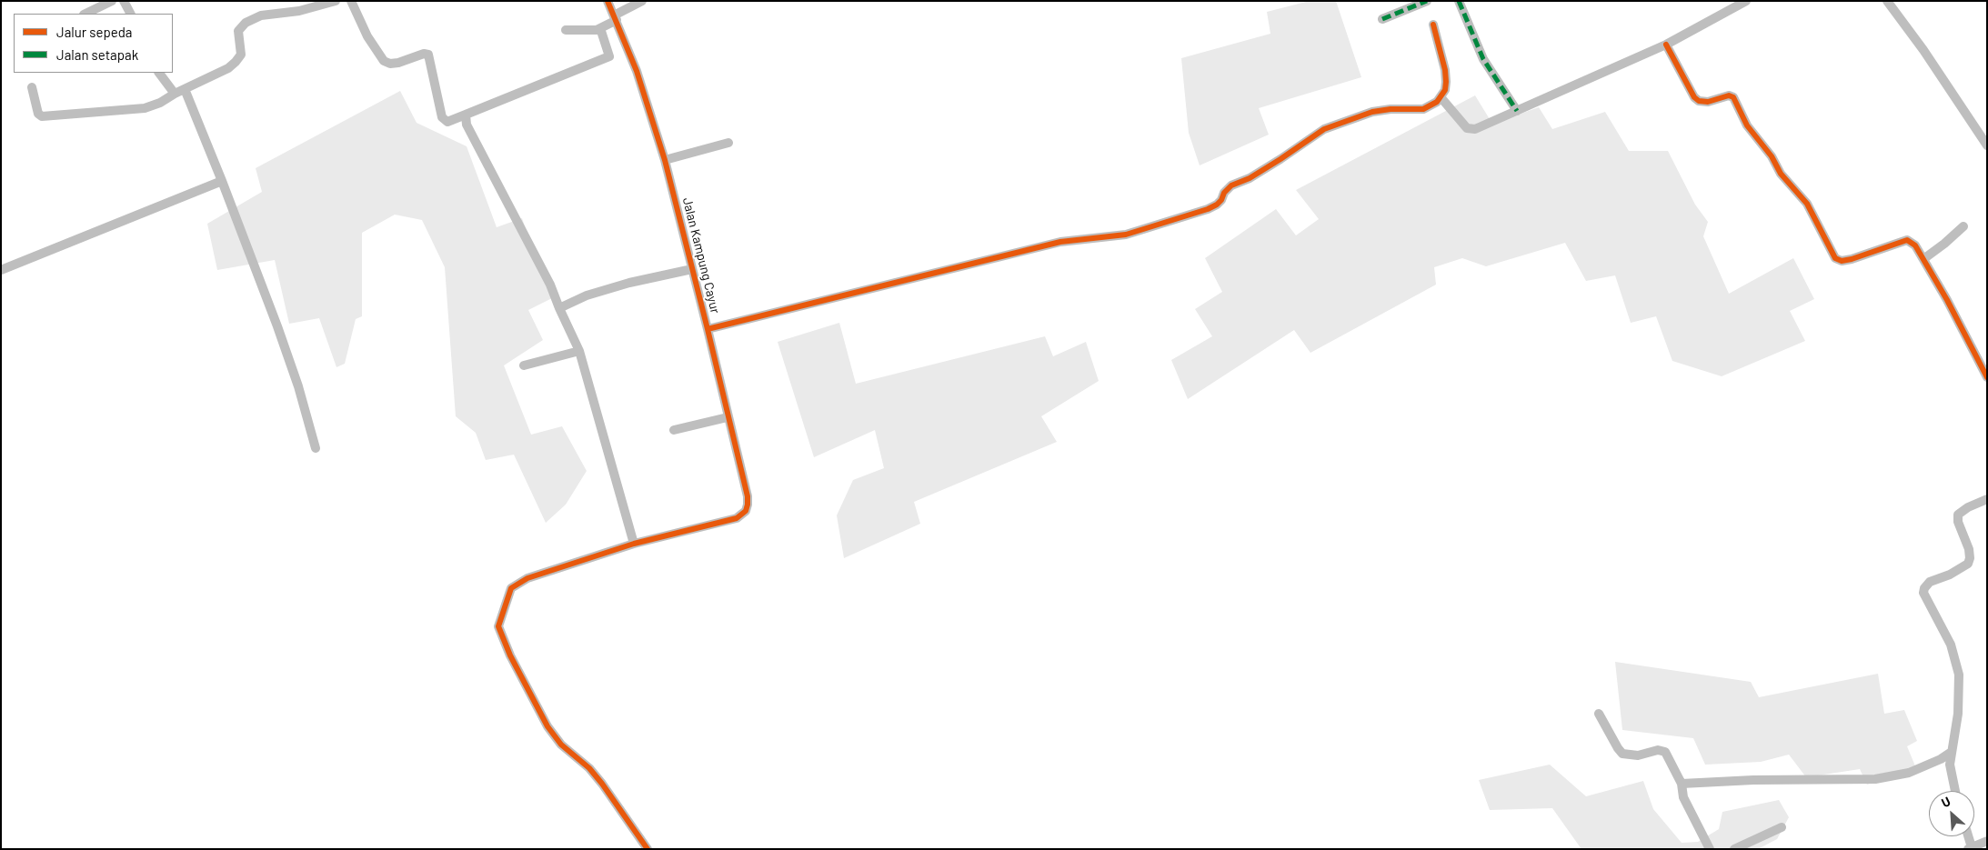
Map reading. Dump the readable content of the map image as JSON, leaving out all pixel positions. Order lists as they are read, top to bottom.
{
  "streets": {
    "street": ["Jalan Kampung Cayur"]
  },
  "legend": ["Jalur sepeda", "Jalan setapak"],
  "north": "top left"
}
